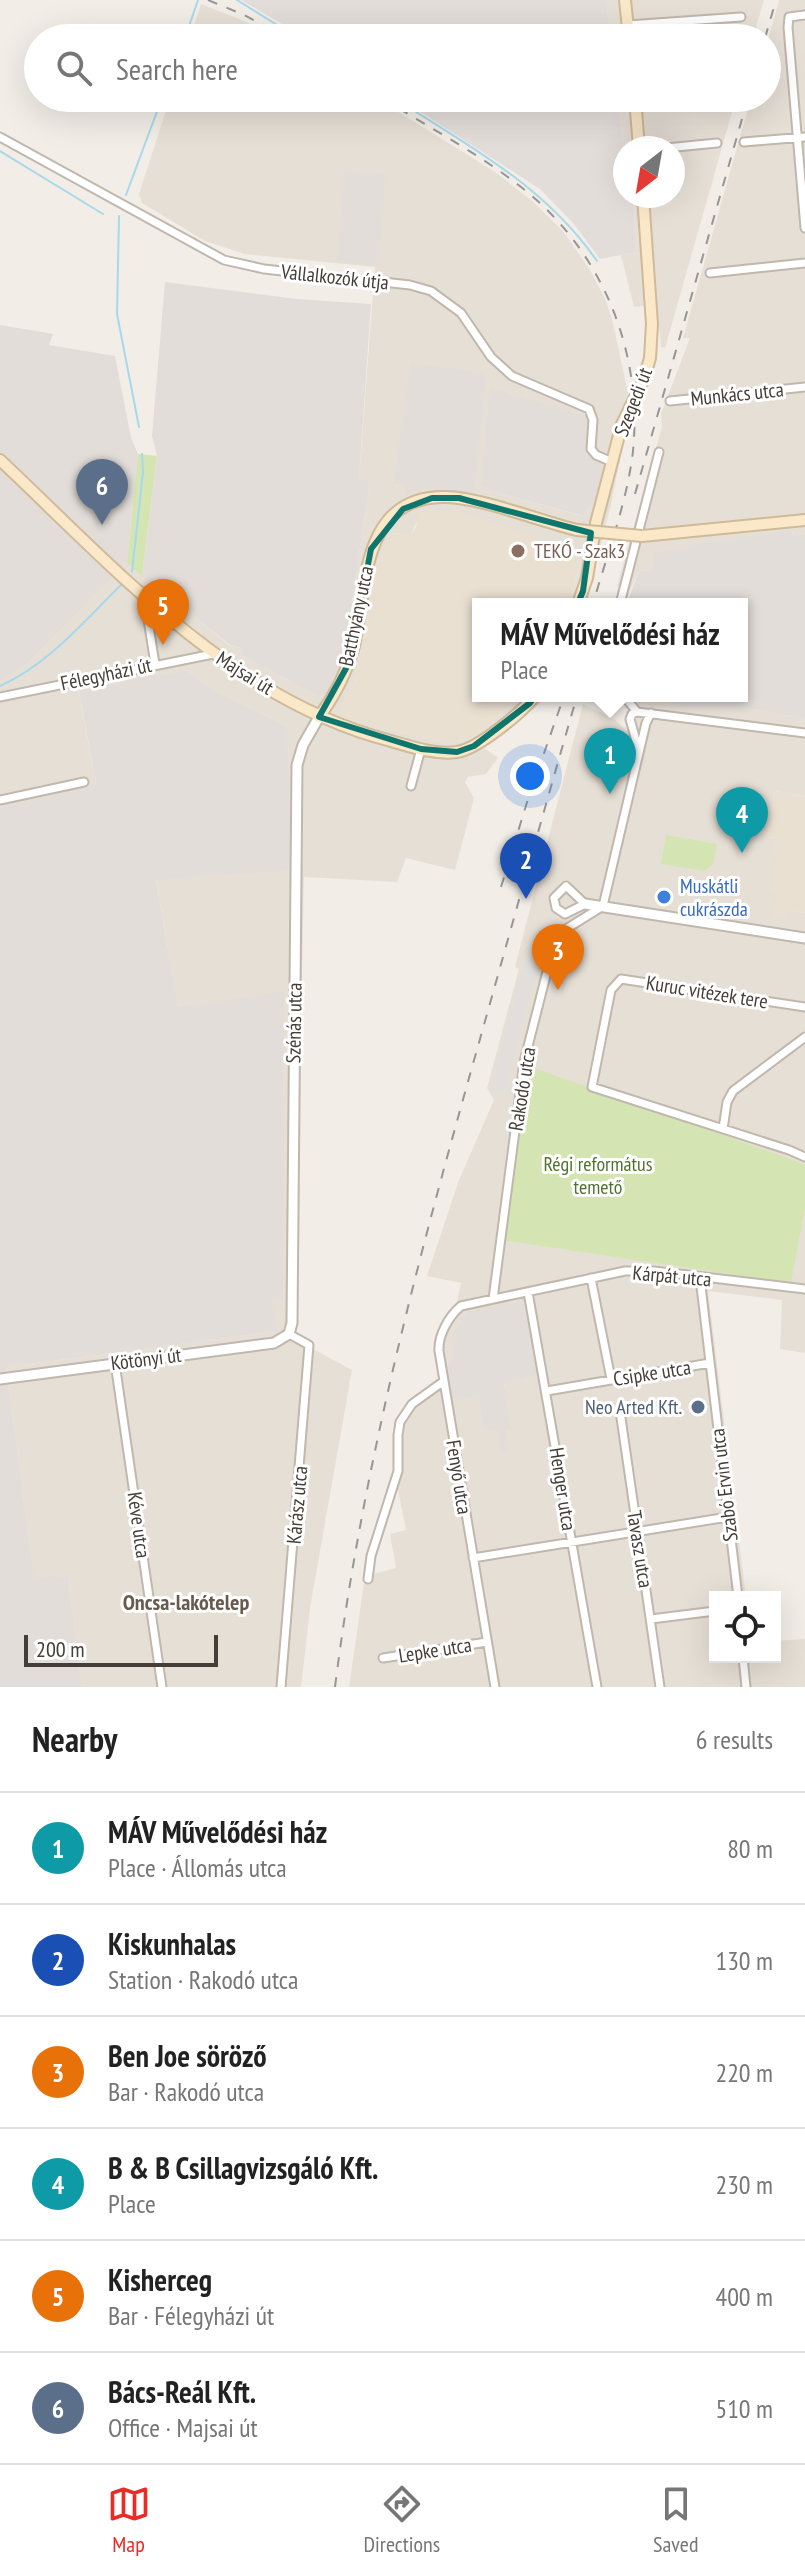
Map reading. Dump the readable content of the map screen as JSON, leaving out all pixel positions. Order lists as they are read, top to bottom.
{
  "streets": {
    "main road": ["Szegedi út", "Batthyány utca", "Majsai út"],
    "street": [
      "Vállalkozók útja",
      "Munkács utca",
      "Félegyházi út",
      "Kuruc vitézek tere",
      "Szénás utca",
      "Rakodó utca",
      "Kárpát utca",
      "Kötönyi út",
      "Csipke utca",
      "Fenyő utca",
      "Szabó Ervin utca",
      "Henger utca",
      "Kárász utca",
      "Kéve utca",
      "Tavasz utca",
      "Lepke utca"
    ]
  },
  "crossings": [
    ["Vállalkozók útja", "Szegedi út"],
    ["Batthyány utca", "Majsai út"],
    ["Batthyány utca", "Szénás utca"],
    ["Majsai út", "Félegyházi út"],
    ["Majsai út", "Szénás utca"],
    ["Szénás utca", "Kötönyi út"],
    ["Szénás utca", "Kárász utca"],
    ["Rakodó utca", "Kárpát utca"],
    ["Rakodó utca", "Fenyő utca"],
    ["Kárpát utca", "Fenyő utca"],
    ["Kárpát utca", "Szabó Ervin utca"],
    ["Kárpát utca", "Henger utca"],
    ["Kötönyi út", "Kárász utca"],
    ["Kötönyi út", "Kéve utca"],
    ["Csipke utca", "Szabó Ervin utca"],
    ["Csipke utca", "Henger utca"],
    ["Fenyő utca", "Lepke utca"]
  ],
  "districts": ["Oncsa-lakótelep"],
  "parks": ["Régi református temető"],
  "places": ["TEKÓ - Szak3", "Muskátli cukrászda", "Neo Arted Kft."],
  "scale_bar": "200 m",
  "north": "bottom left",
  "page": {
    "search": "Search here",
    "pins": [
      "6",
      "5",
      "1",
      "4",
      "2",
      "3"
    ],
    "popup": ["MÁV Művelődési ház", "Place"],
    "scale": "200 m",
    "heading": ["Nearby", "6 results"],
    "list": [
      {
        "mark": "1",
        "name": "MÁV Művelődési ház",
        "note": "Place · Állomás utca",
        "value": "80 m"
      },
      {
        "mark": "2",
        "name": "Kiskunhalas",
        "note": "Station · Rakodó utca",
        "value": "130 m"
      },
      {
        "mark": "3",
        "name": "Ben Joe söröző",
        "note": "Bar · Rakodó utca",
        "value": "220 m"
      },
      {
        "mark": "4",
        "name": "B & B Csillagvizsgáló Kft.",
        "note": "Place",
        "value": "230 m"
      },
      {
        "mark": "5",
        "name": "Kisherceg",
        "note": "Bar · Félegyházi út",
        "value": "400 m"
      },
      {
        "mark": "6",
        "name": "Bács-Reál Kft.",
        "note": "Office · Majsai út",
        "value": "510 m"
      }
    ],
    "nav": ["Map", "Directions", "Saved"]
  }
}
